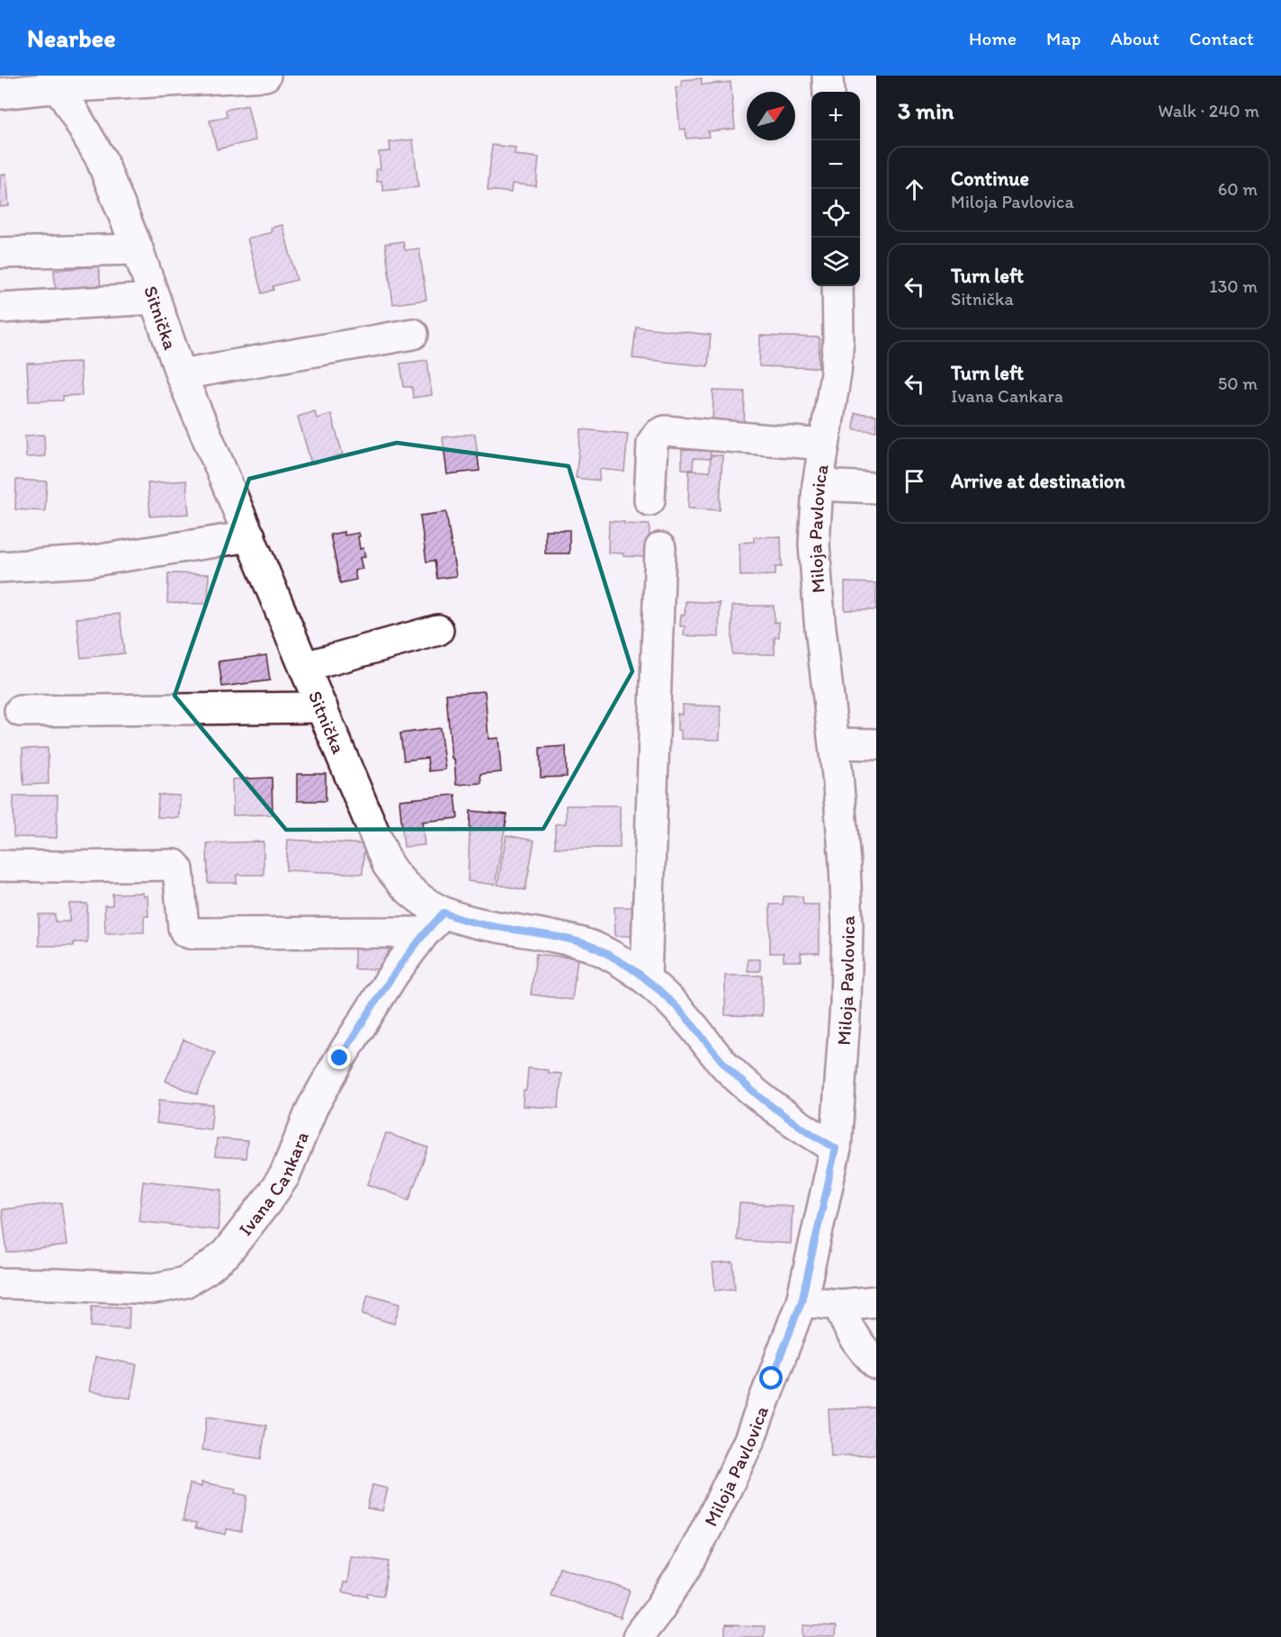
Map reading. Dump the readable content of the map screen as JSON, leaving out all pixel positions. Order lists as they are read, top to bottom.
{
  "streets": {
    "street": ["Sitnička", "Miloja Pavlovica", "Ivana Cankara"]
  },
  "crossings": [
    ["Sitnička", "Miloja Pavlovica"],
    ["Sitnička", "Ivana Cankara"]
  ],
  "north": "top right",
  "page": {
    "header": "Nearbee",
    "nav": [
      "Home",
      "Map",
      "About",
      "Contact"
    ],
    "heading": ["3 min", "Walk · 240 m"],
    "map_buttons": ["+", "−"],
    "list": [
      ["Continue", "Miloja Pavlovica", "60 m"],
      ["Turn left", "Sitnička", "130 m"],
      ["Turn left", "Ivana Cankara", "50 m"],
      "Arrive at destination"
    ]
  }
}
